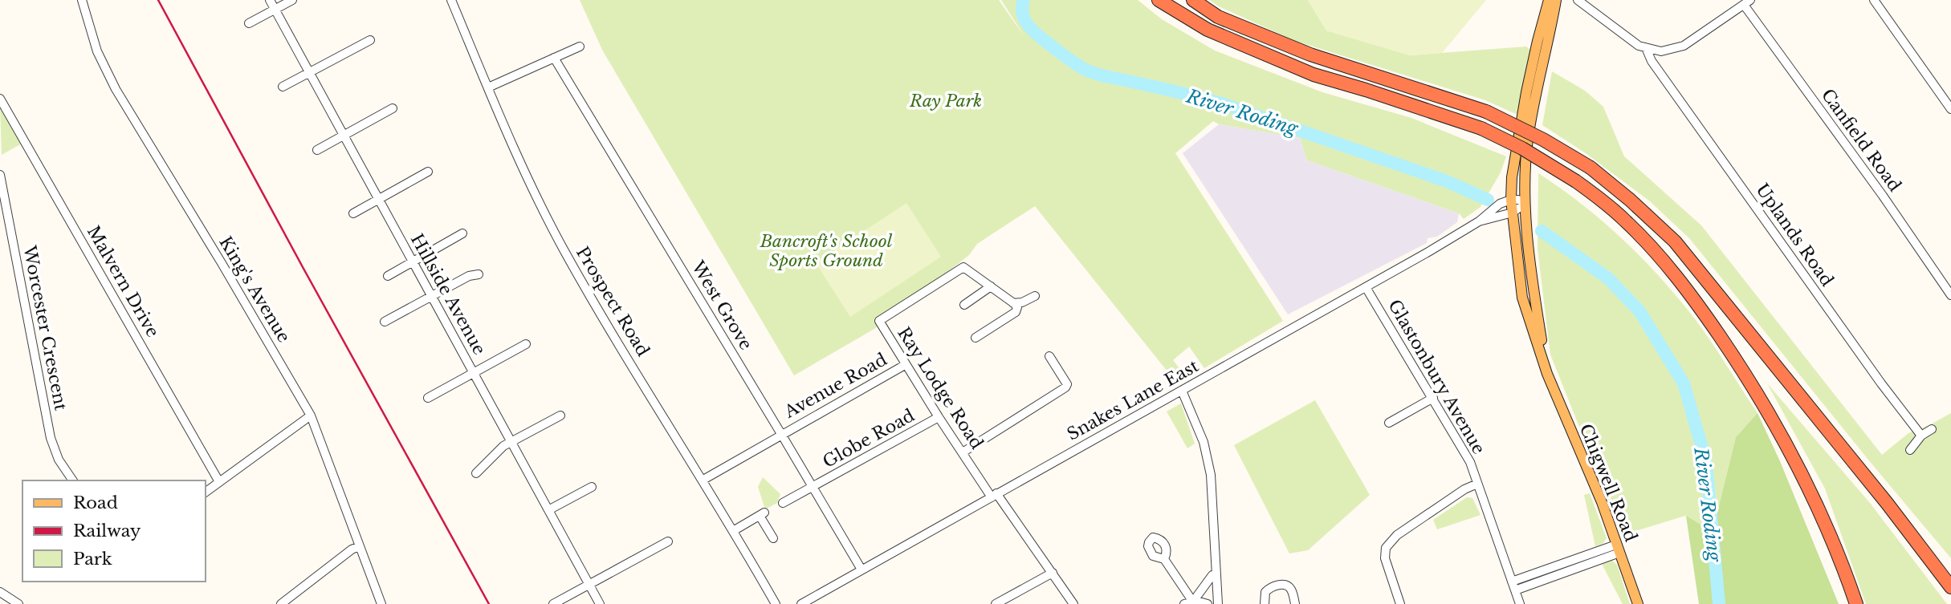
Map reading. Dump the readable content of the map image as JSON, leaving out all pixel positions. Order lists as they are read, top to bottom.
{
  "streets": {
    "main road": ["Chigwell Road"],
    "street": [
      "Canfield Road",
      "Uplands Road",
      "Malvern Drive",
      "King's Avenue",
      "Hillside Avenue",
      "Prospect Road",
      "West Grove",
      "Worcester Crescent",
      "Glastonbury Avenue",
      "Avenue Road",
      "Ray Lodge Road",
      "Snakes Lane East",
      "Globe Road"
    ]
  },
  "crossings": [
    ["Prospect Road", "Avenue Road"],
    ["West Grove", "Avenue Road"],
    ["West Grove", "Snakes Lane East"],
    ["West Grove", "Globe Road"],
    ["Glastonbury Avenue", "Snakes Lane East"],
    ["Avenue Road", "Ray Lodge Road"],
    ["Ray Lodge Road", "Snakes Lane East"],
    ["Ray Lodge Road", "Globe Road"],
    ["Snakes Lane East", "Chigwell Road"]
  ],
  "water": ["River Roding"],
  "parks": ["Ray Park", "Bancroft's School Sports Ground"],
  "legend": ["Road", "Railway", "Park"]
}
